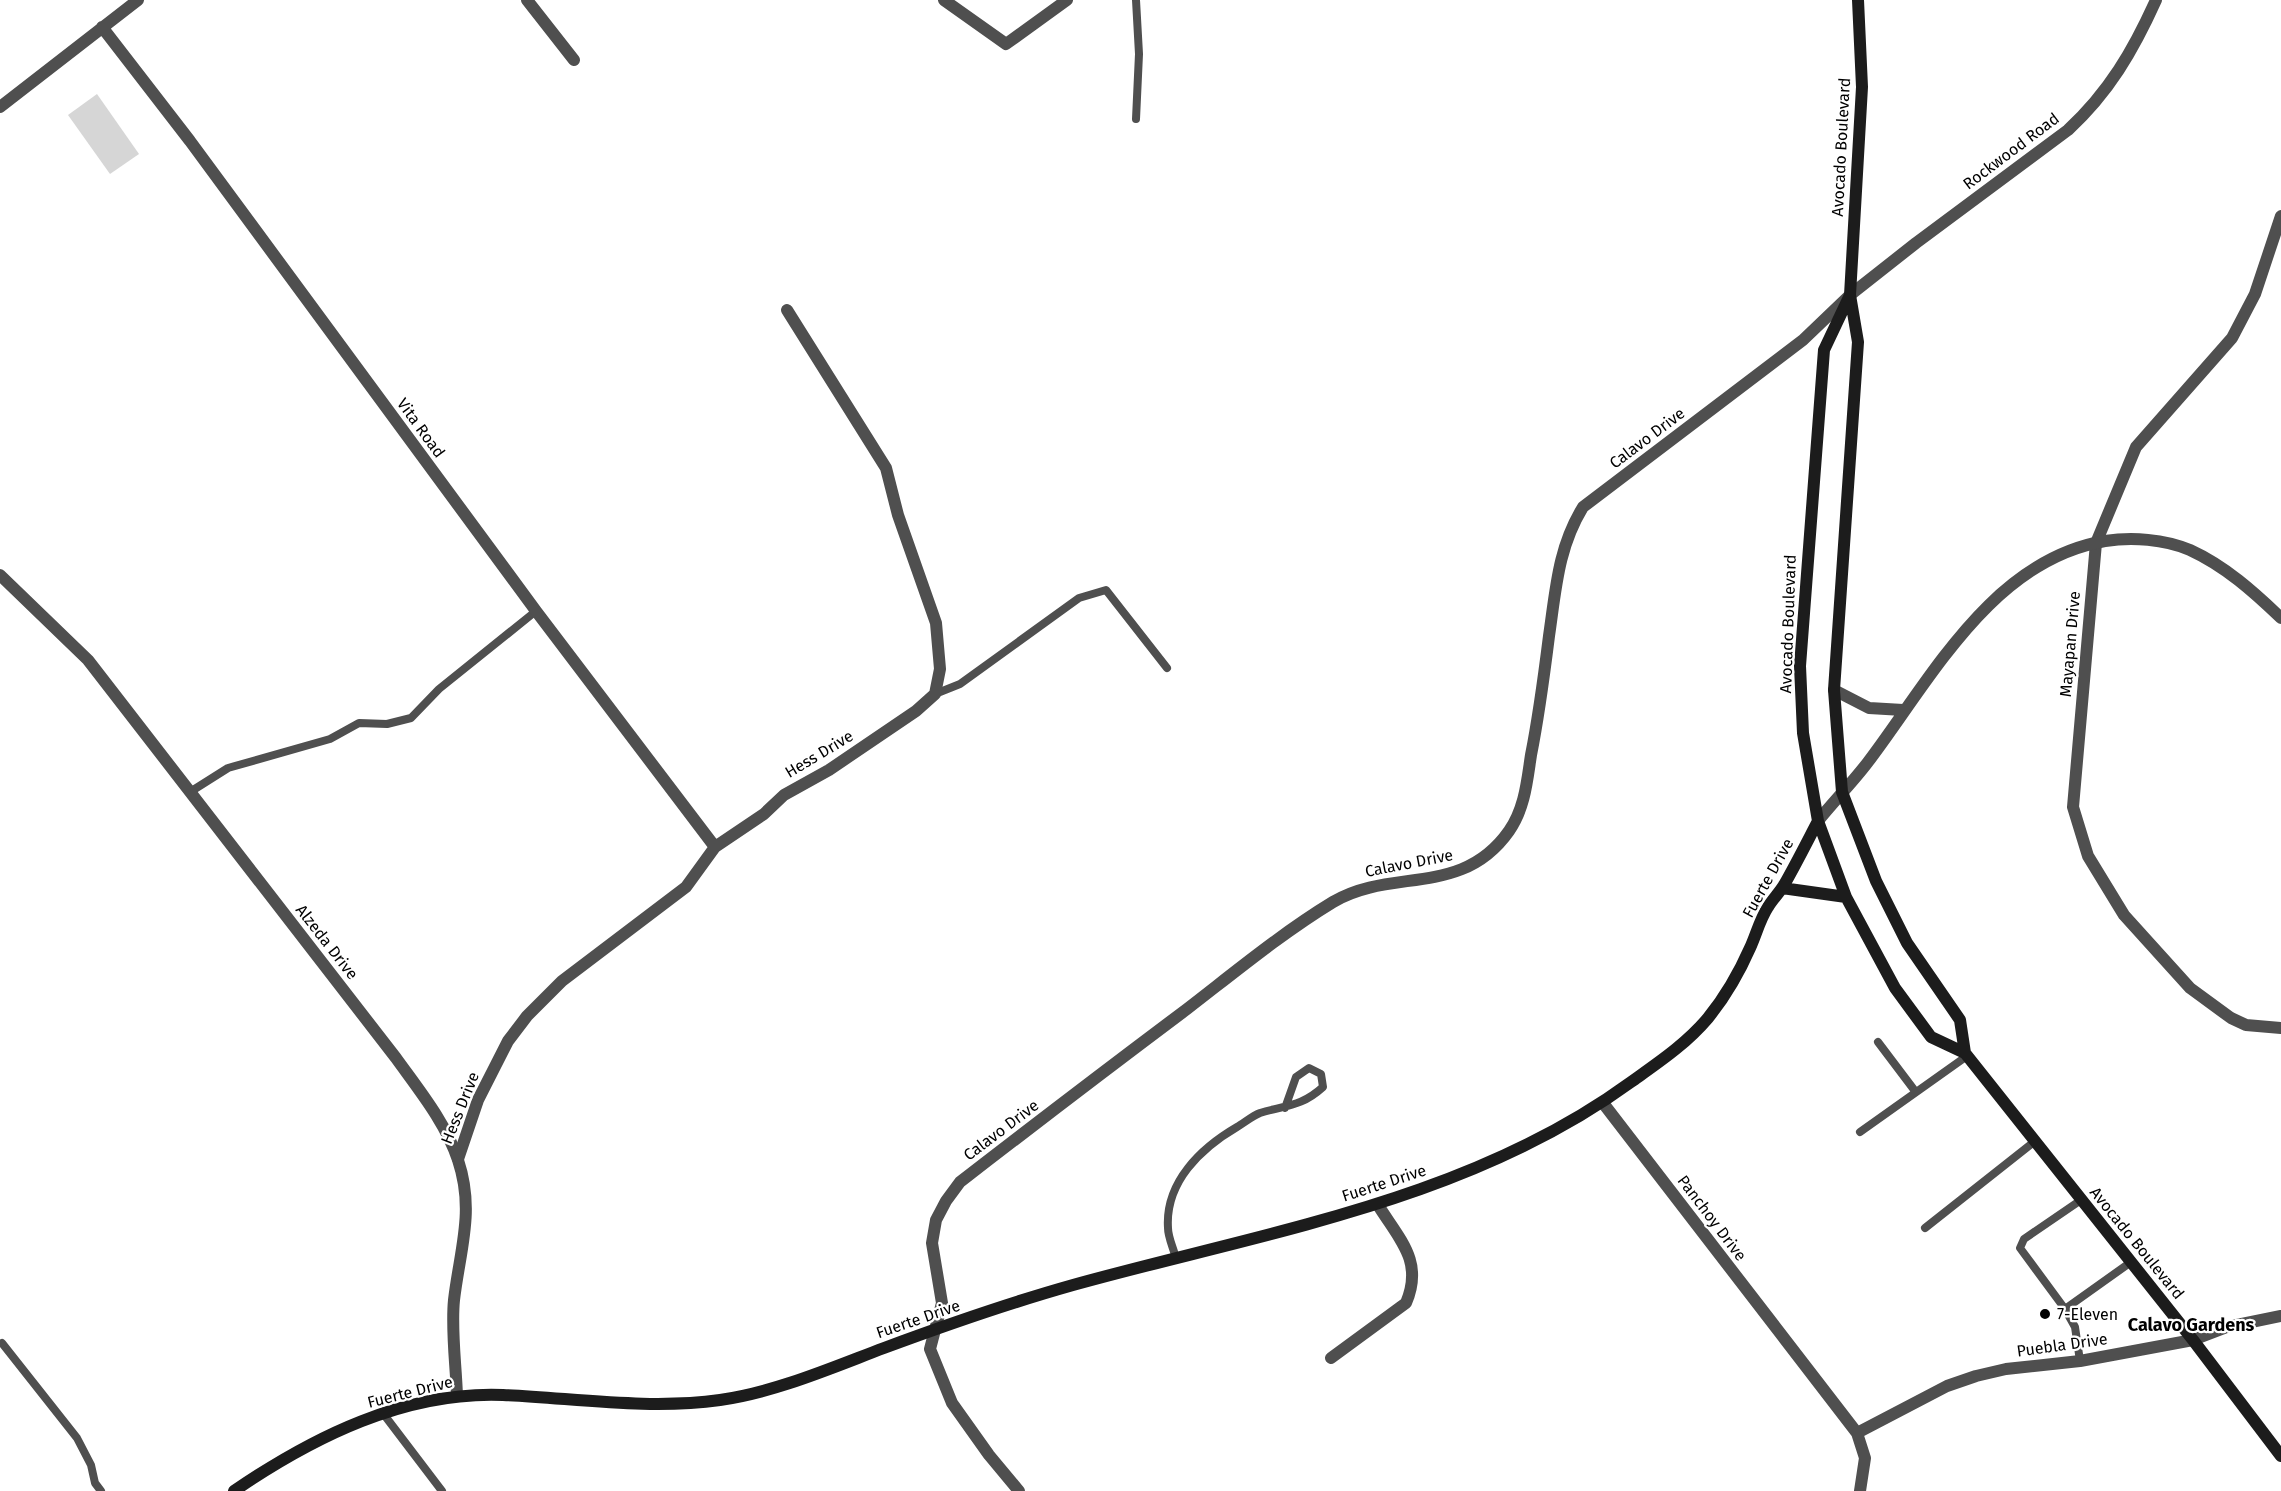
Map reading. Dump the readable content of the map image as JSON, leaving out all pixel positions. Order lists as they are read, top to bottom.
{
  "streets": {
    "main road": ["Avocado Boulevard", "Fuerte Drive"],
    "street": [
      "Rockwood Road",
      "Vita Road",
      "Calavo Drive",
      "Mayapan Drive",
      "Hess Drive",
      "Alzeda Drive",
      "Panchoy Drive",
      "Puebla Drive"
    ]
  },
  "crossings": [
    ["Avocado Boulevard", "Rockwood Road"],
    ["Avocado Boulevard", "Calavo Drive"],
    ["Avocado Boulevard", "Fuerte Drive"],
    ["Avocado Boulevard", "Puebla Drive"],
    ["Rockwood Road", "Calavo Drive"],
    ["Vita Road", "Hess Drive"],
    ["Calavo Drive", "Fuerte Drive"],
    ["Mayapan Drive", "Fuerte Drive"],
    ["Hess Drive", "Alzeda Drive"],
    ["Fuerte Drive", "Alzeda Drive"],
    ["Fuerte Drive", "Panchoy Drive"],
    ["Panchoy Drive", "Puebla Drive"]
  ],
  "districts": ["Calavo Gardens"],
  "places": ["7-Eleven"]
}
